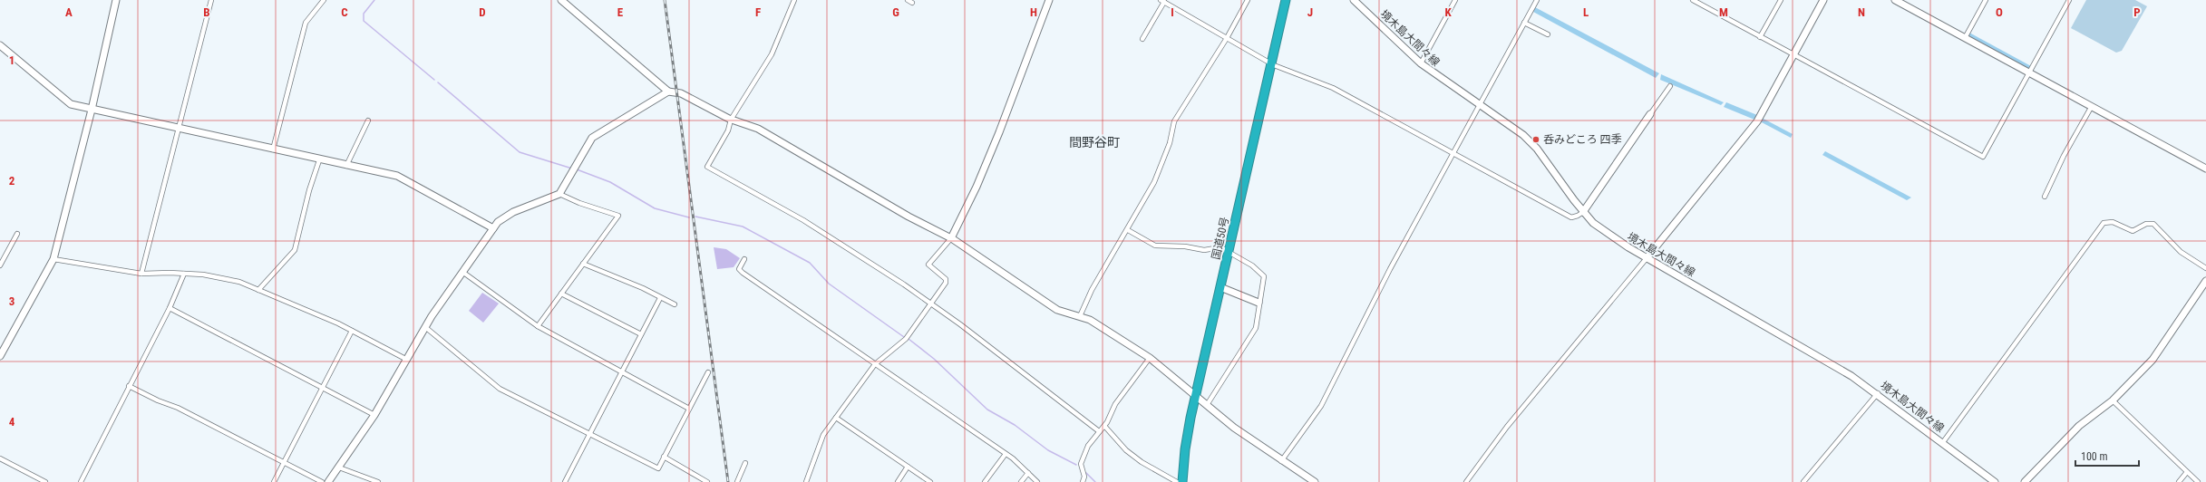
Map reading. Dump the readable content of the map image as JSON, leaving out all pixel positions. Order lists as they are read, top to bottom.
{
  "streets": {
    "highway": ["国道50号"],
    "street": ["境木島大間々線"]
  },
  "districts": ["間野谷町"],
  "places": ["呑みどころ 四季"],
  "scale_bar": "100 m",
  "grid": {
    "columns": [
      "A",
      "B",
      "C",
      "D",
      "E",
      "F",
      "G",
      "H",
      "I",
      "J",
      "K",
      "L",
      "M",
      "N",
      "O",
      "P"
    ],
    "rows": [
      "1",
      "2",
      "3",
      "4"
    ]
  }
}
